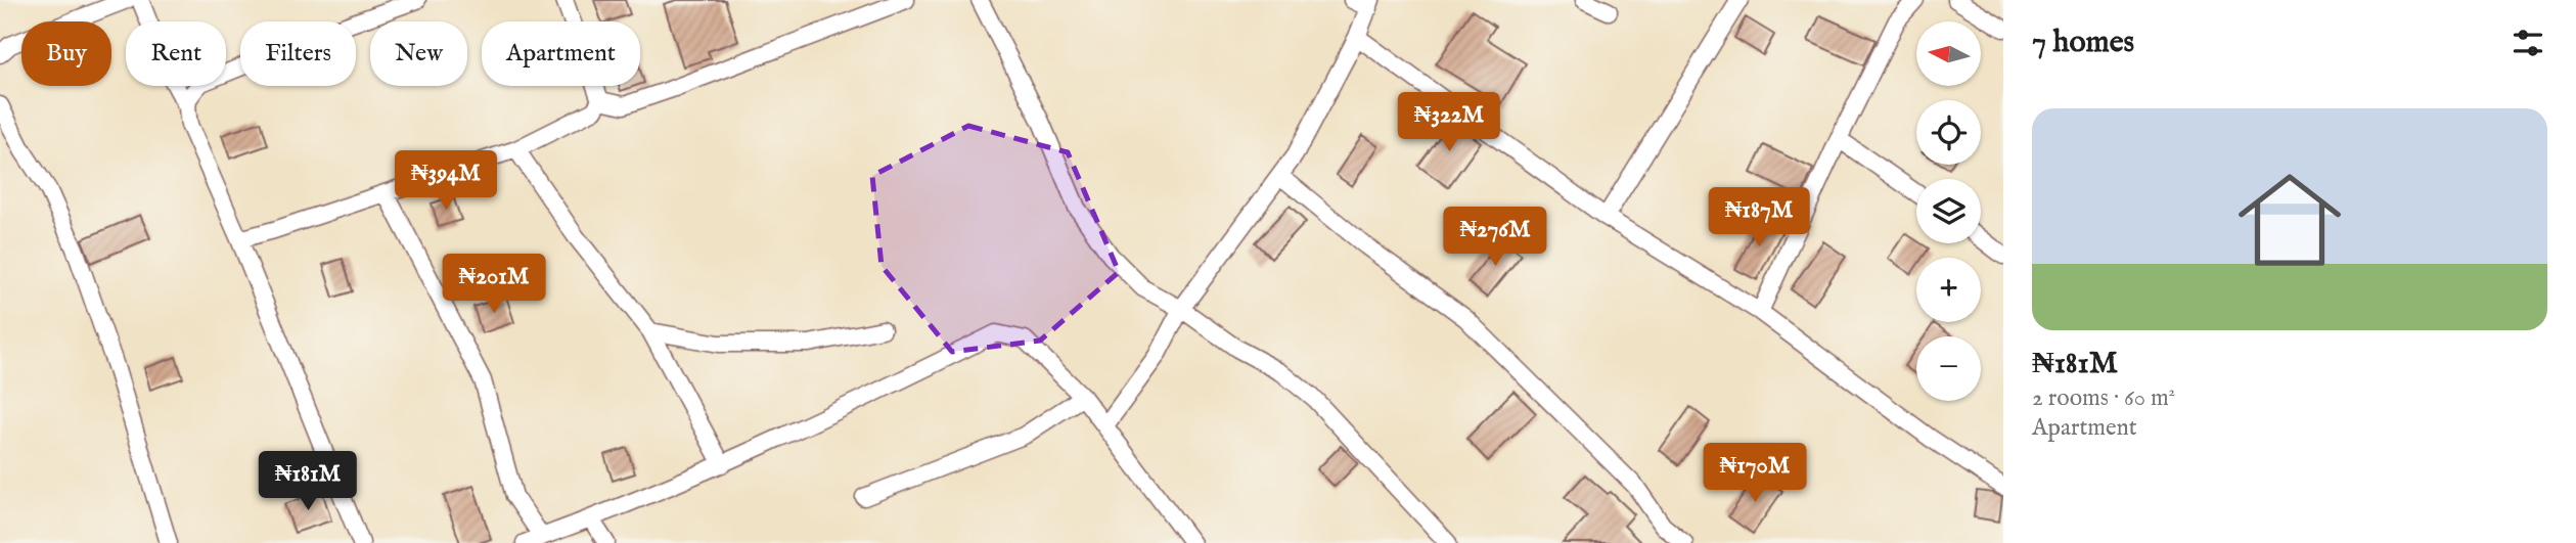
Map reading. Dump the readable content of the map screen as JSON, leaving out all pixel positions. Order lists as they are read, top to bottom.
{
  "north": "left",
  "page": {
    "heading": "7 homes",
    "map_buttons": ["+", "−"],
    "chip": [
      "Buy",
      "Rent",
      "Filters",
      "New",
      "Apartment"
    ],
    "list": [
      {
        "name": "₦181M",
        "note": "2 rooms · 60 m² · Apartment"
      }
    ],
    "price": [
      "₦322M",
      "₦394M",
      "₦187M",
      "₦276M",
      "₦201M",
      "₦170M",
      "₦181M"
    ]
  }
}
